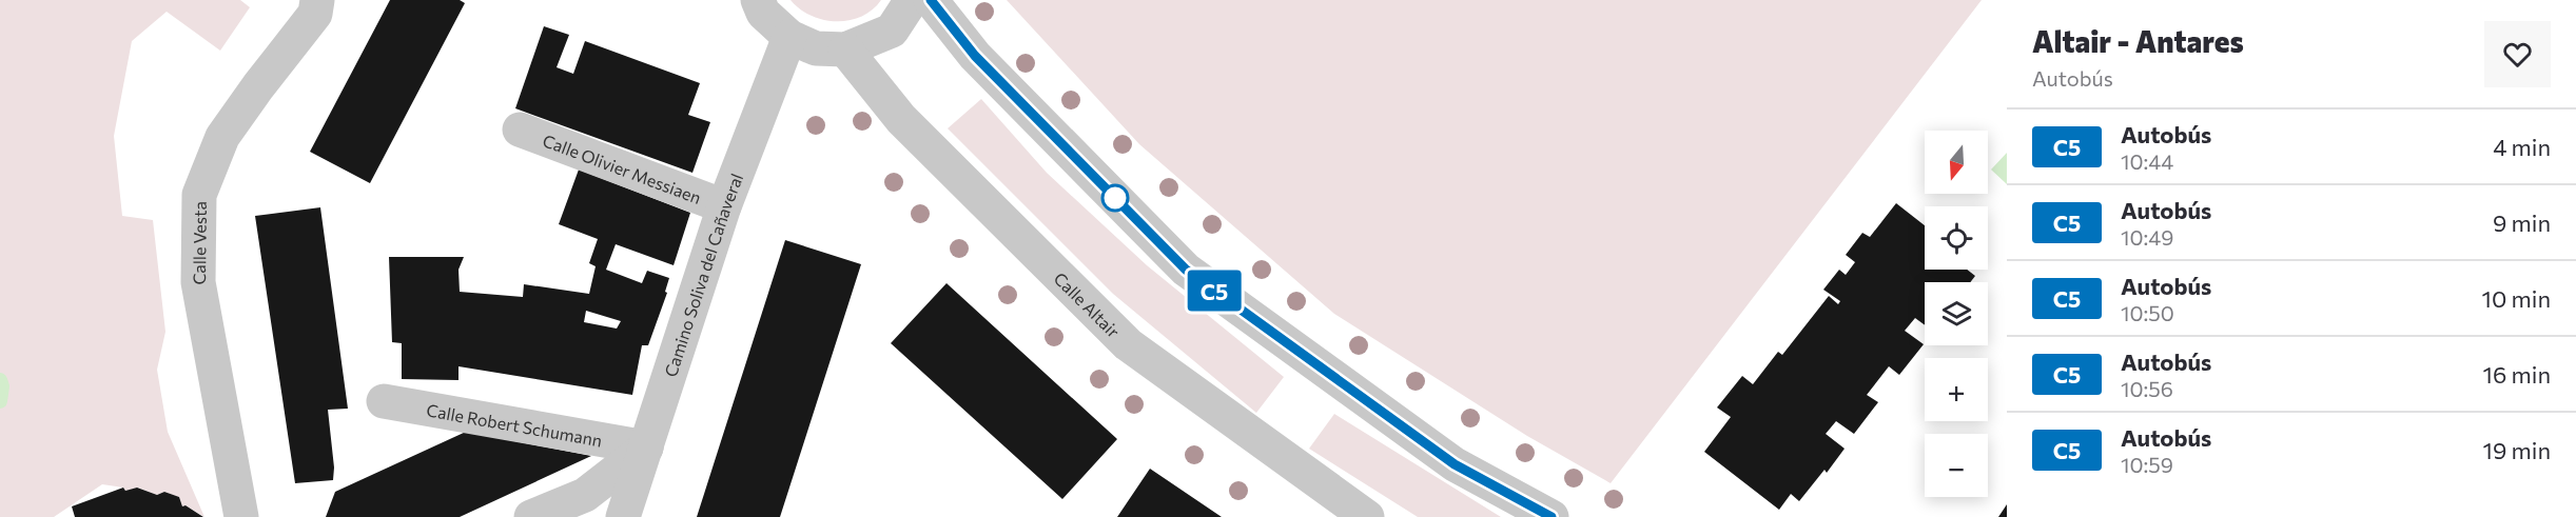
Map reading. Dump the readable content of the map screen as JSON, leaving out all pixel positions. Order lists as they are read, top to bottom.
{
  "streets": {
    "street": [
      "Calle Olivier Messiaen",
      "Calle Vesta",
      "Camino Soliva del Cañaveral",
      "Calle Altair",
      "Calle Robert Schumann"
    ]
  },
  "crossings": [
    ["Calle Olivier Messiaen", "Camino Soliva del Cañaveral"],
    ["Camino Soliva del Cañaveral", "Calle Robert Schumann"]
  ],
  "lines": ["bus line C5"],
  "north": "bottom",
  "page": {
    "on_map": "C5",
    "heading": ["Altair - Antares", "Autobús"],
    "list": [
      {
        "mark": "C5",
        "name": "Autobús",
        "note": "10:44",
        "value": "4 min"
      },
      {
        "mark": "C5",
        "name": "Autobús",
        "note": "10:49",
        "value": "9 min"
      },
      {
        "mark": "C5",
        "name": "Autobús",
        "note": "10:50",
        "value": "10 min"
      },
      {
        "mark": "C5",
        "name": "Autobús",
        "note": "10:56",
        "value": "16 min"
      },
      {
        "mark": "C5",
        "name": "Autobús",
        "note": "10:59",
        "value": "19 min"
      }
    ],
    "map_buttons": ["+", "−"]
  }
}
